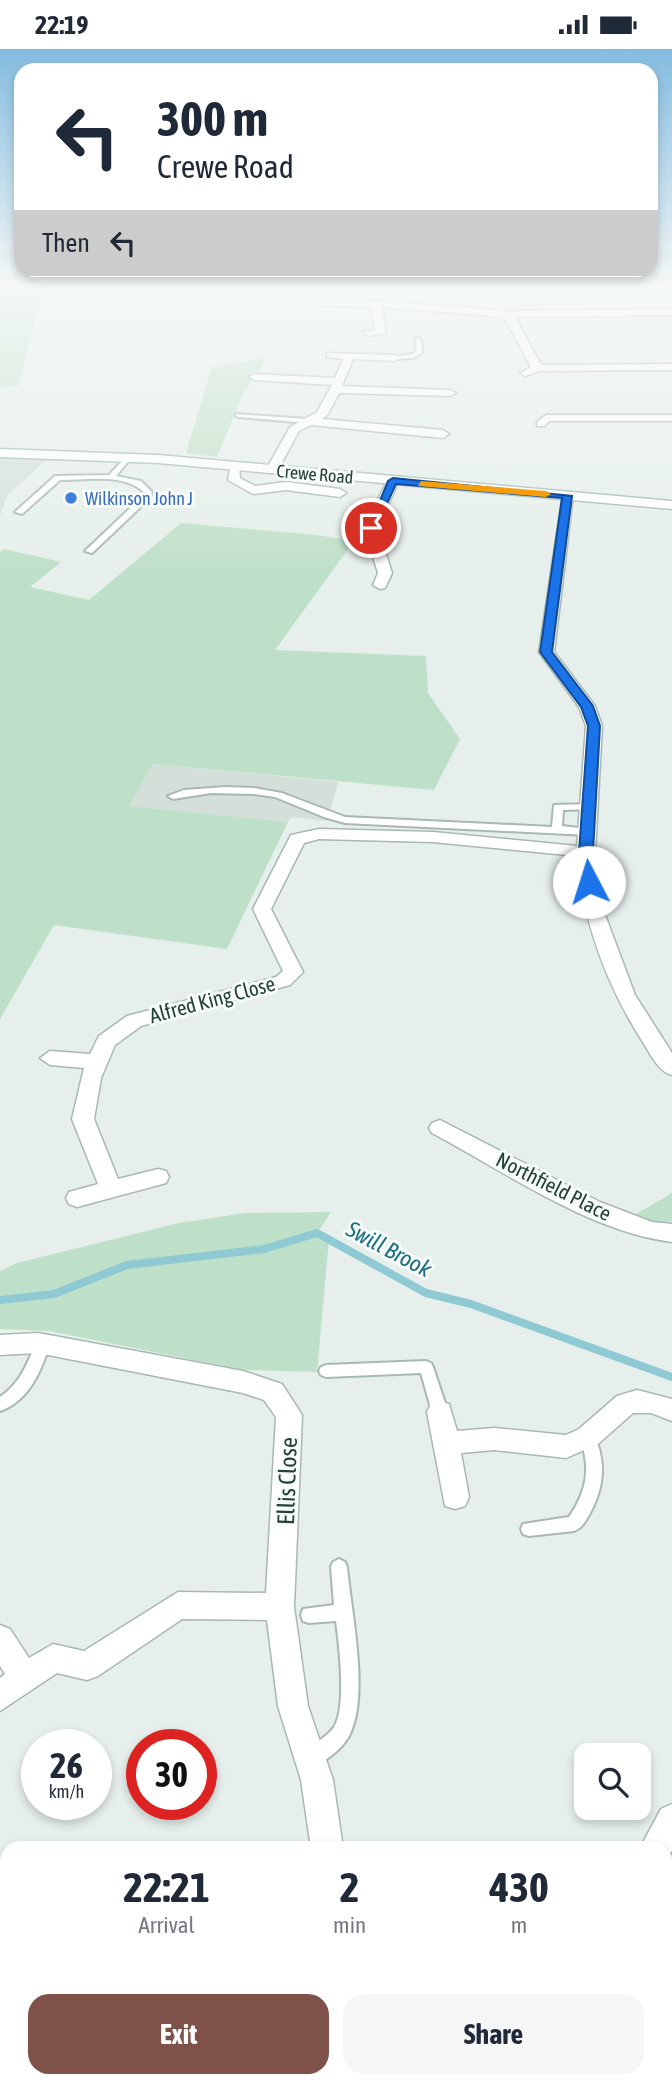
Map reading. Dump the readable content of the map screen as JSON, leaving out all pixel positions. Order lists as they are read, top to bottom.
{
  "streets": {
    "street": [
      "Crewe Road",
      "Alfred King Close",
      "Northfield Place",
      "Ellis Close"
    ]
  },
  "water": ["Swill Brook"],
  "places": ["Wilkinson John J"],
  "page": {
    "status": "22:19",
    "turn": ["300 m", "Crewe Road"],
    "then": "Then",
    "speed": "26 km/h",
    "limit": "30",
    "eta": [
      "22:21",
      "Arrival",
      "2",
      "min",
      "430",
      "m"
    ],
    "buttons": ["Exit", "Share"]
  }
}
